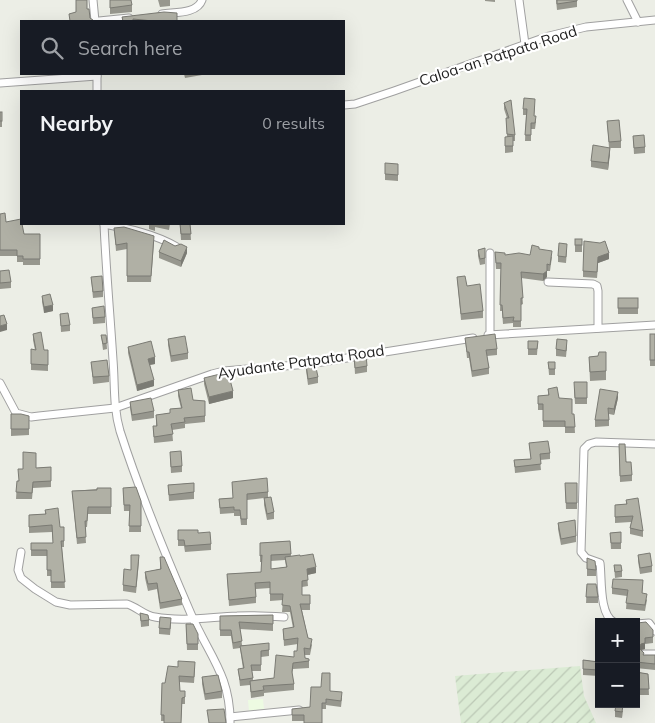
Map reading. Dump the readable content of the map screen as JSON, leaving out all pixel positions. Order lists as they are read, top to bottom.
{
  "streets": {
    "street": ["Caloa-an Patpata Road", "Ayudante Patpata Road"]
  },
  "page": {
    "search": "Search here",
    "heading": ["Nearby", "0 results"],
    "map_buttons": ["+", "−"]
  }
}
